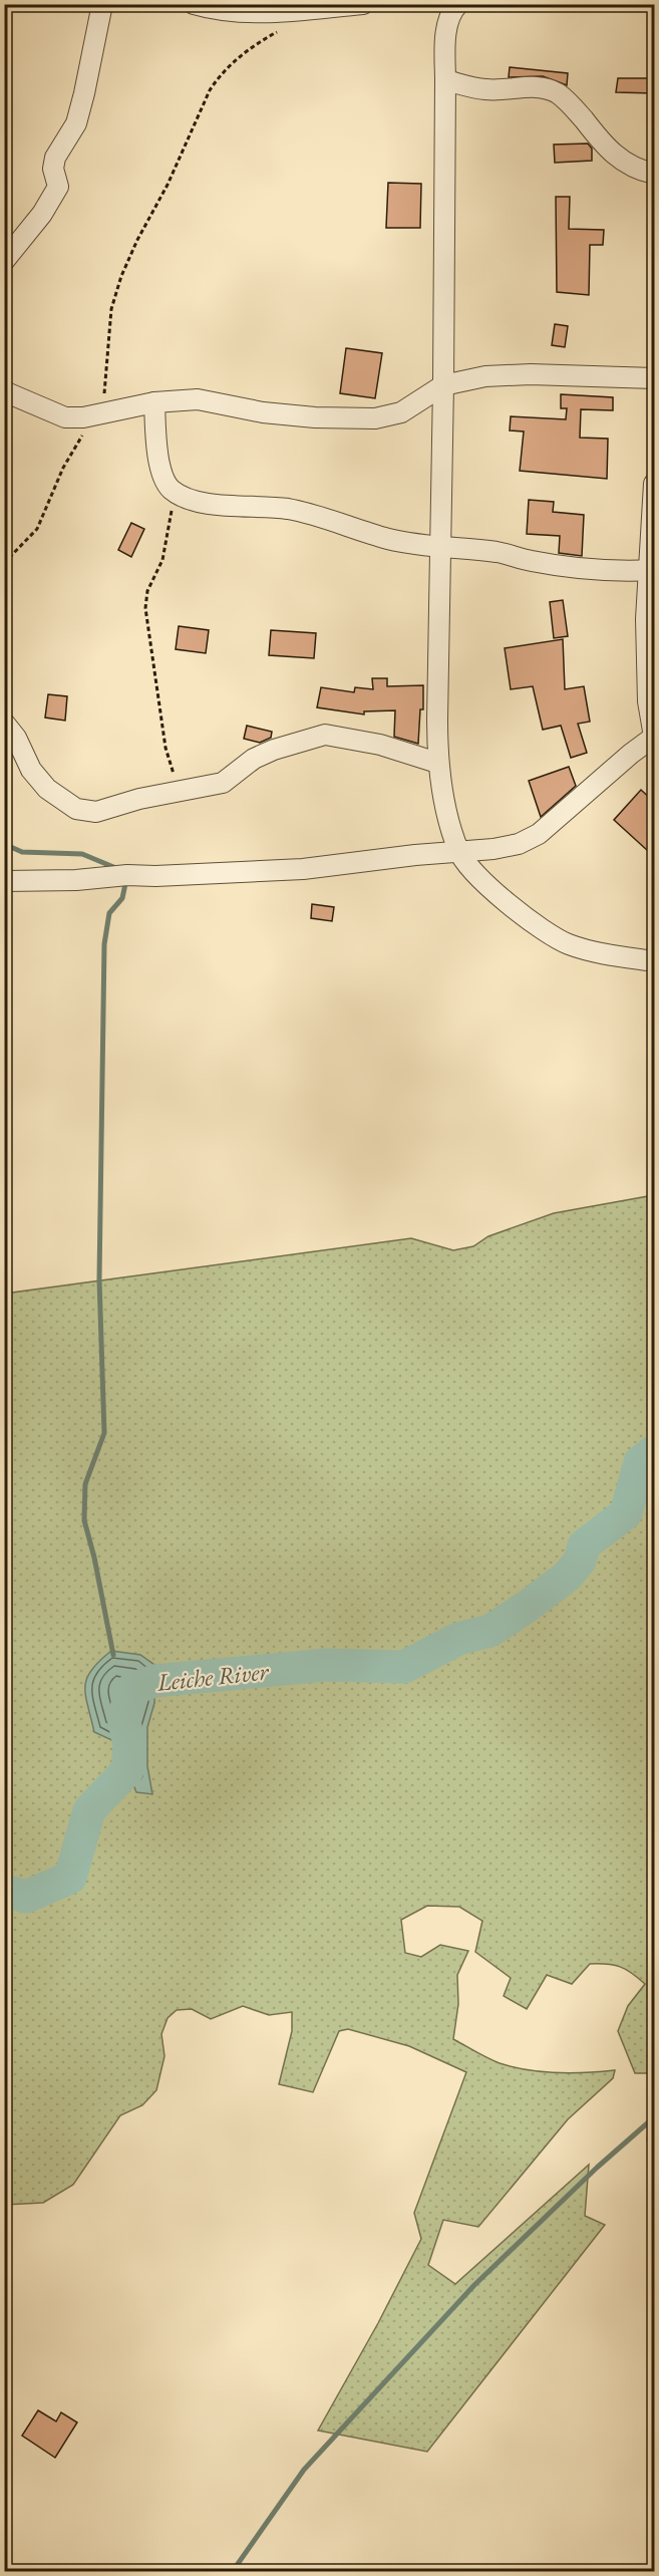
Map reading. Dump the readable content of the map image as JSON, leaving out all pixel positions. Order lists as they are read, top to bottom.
{
  "water": ["Leiche River"]
}
